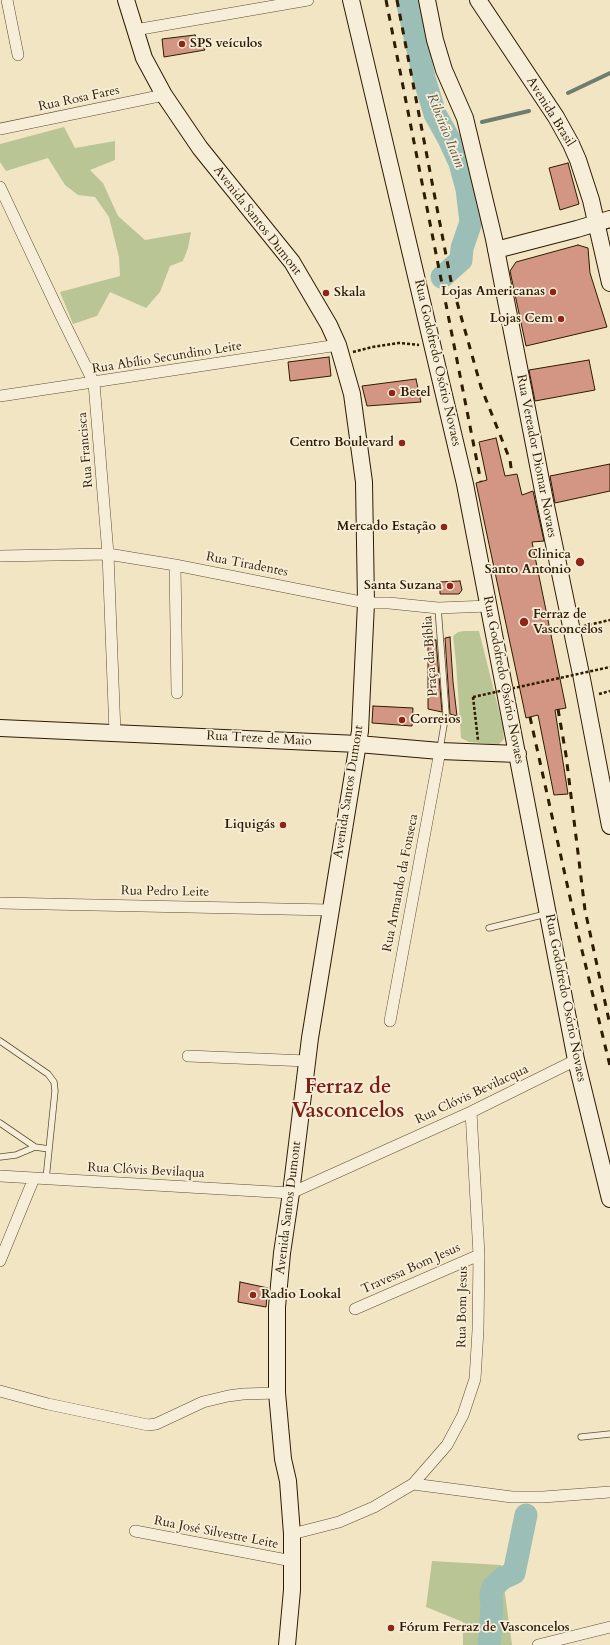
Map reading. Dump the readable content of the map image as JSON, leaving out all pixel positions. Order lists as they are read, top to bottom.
{
  "streets": {
    "main road": [
      "Avenida Brasil",
      "Avenida Santos Dumont",
      "Rua Godofredo Osório Novaes",
      "Rua Vereador Diomar Novaes",
      "Rua Treze de Maio"
    ],
    "street": [
      "Rua Rosa Fares",
      "Rua Abílio Secundino Leite",
      "Rua Francisca",
      "Rua Tiradentes",
      "Rua Armando da Fonseca",
      "Rua Pedro Leite",
      "Rua Clóvis Bevilacqua",
      "Rua Clóvis Bevilaqua",
      "Travessa Bom Jesus",
      "Rua Bom Jesus",
      "Rua José Silvestre Leite"
    ],
    "lane": ["Praça da Bíblia"]
  },
  "crossings": [
    ["Rua Rosa Fares", "Avenida Santos Dumont"],
    ["Avenida Santos Dumont", "Rua Abílio Secundino Leite"],
    ["Avenida Santos Dumont", "Rua Tiradentes"],
    ["Avenida Santos Dumont", "Rua Treze de Maio"],
    ["Avenida Santos Dumont", "Rua Pedro Leite"],
    ["Avenida Santos Dumont", "Rua Clóvis Bevilacqua"],
    ["Avenida Santos Dumont", "Rua Clóvis Bevilaqua"],
    ["Avenida Santos Dumont", "Rua Bom Jesus"],
    ["Avenida Santos Dumont", "Rua José Silvestre Leite"],
    ["Rua Abílio Secundino Leite", "Rua Francisca"],
    ["Rua Godofredo Osório Novaes", "Rua Tiradentes"],
    ["Rua Godofredo Osório Novaes", "Rua Treze de Maio"],
    ["Rua Godofredo Osório Novaes", "Rua Clóvis Bevilacqua"],
    ["Rua Francisca", "Rua Tiradentes"],
    ["Rua Francisca", "Rua Treze de Maio"],
    ["Rua Tiradentes", "Praça da Bíblia"],
    ["Praça da Bíblia", "Rua Treze de Maio"],
    ["Praça da Bíblia", "Rua Armando da Fonseca"],
    ["Rua Treze de Maio", "Rua Armando da Fonseca"],
    ["Rua Clóvis Bevilacqua", "Rua Clóvis Bevilaqua"],
    ["Rua Clóvis Bevilacqua", "Rua Bom Jesus"],
    ["Travessa Bom Jesus", "Rua Bom Jesus"]
  ],
  "districts": ["Ferraz de Vasconcelos"],
  "water": ["Ribeirão Itaim"],
  "places": [
    "SPS veículos",
    "Lojas Americanas",
    "Skala",
    "Lojas Cem",
    "Betel",
    "Centro Boulevard",
    "Mercado Estação",
    "Clinica Santo Antonio",
    "Santa Suzana",
    "Ferraz de Vasconcelos",
    "Correios",
    "Liquigás",
    "Radio Lookal",
    "Fórum Ferraz de Vasconcelos"
  ]
}
